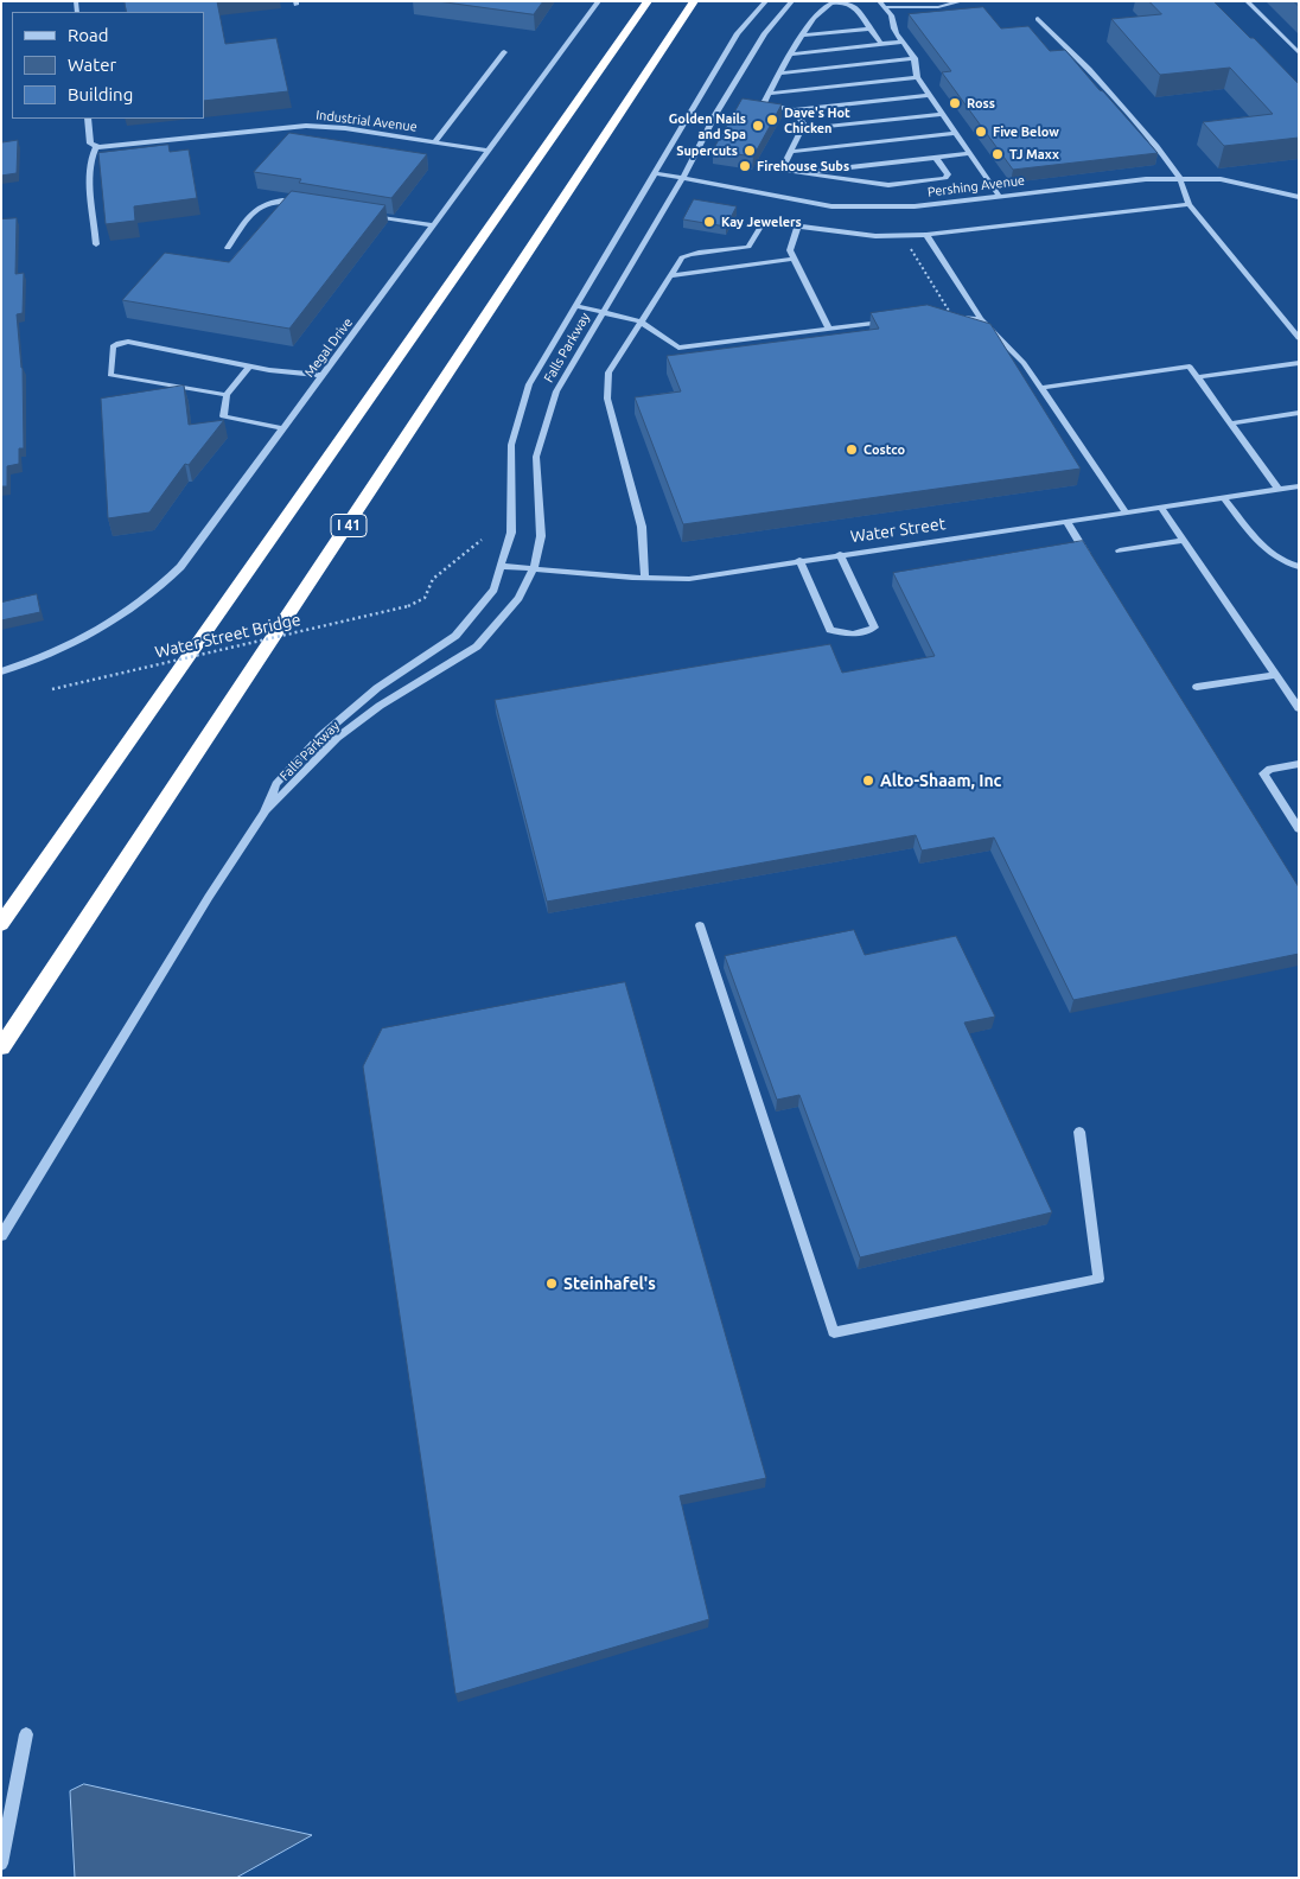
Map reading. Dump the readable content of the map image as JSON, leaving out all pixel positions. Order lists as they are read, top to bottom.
{
  "streets": {
    "highway": ["I 41"],
    "street": [
      "Industrial Avenue",
      "Pershing Avenue",
      "Megal Drive",
      "Falls Parkway",
      "Water Street"
    ],
    "path": ["Water Street Bridge"]
  },
  "crossings": [
    ["Industrial Avenue", "Megal Drive"],
    ["Pershing Avenue", "Falls Parkway"],
    ["Falls Parkway", "Water Street"]
  ],
  "places": [
    "Ross",
    "Dave's Hot Chicken",
    "Golden Nails and Spa",
    "Five Below",
    "Supercuts",
    "TJ Maxx",
    "Firehouse Subs",
    "Kay Jewelers",
    "Costco",
    "Alto-Shaam, Inc",
    "Steinhafel's"
  ],
  "legend": ["Road", "Water", "Building"]
}
